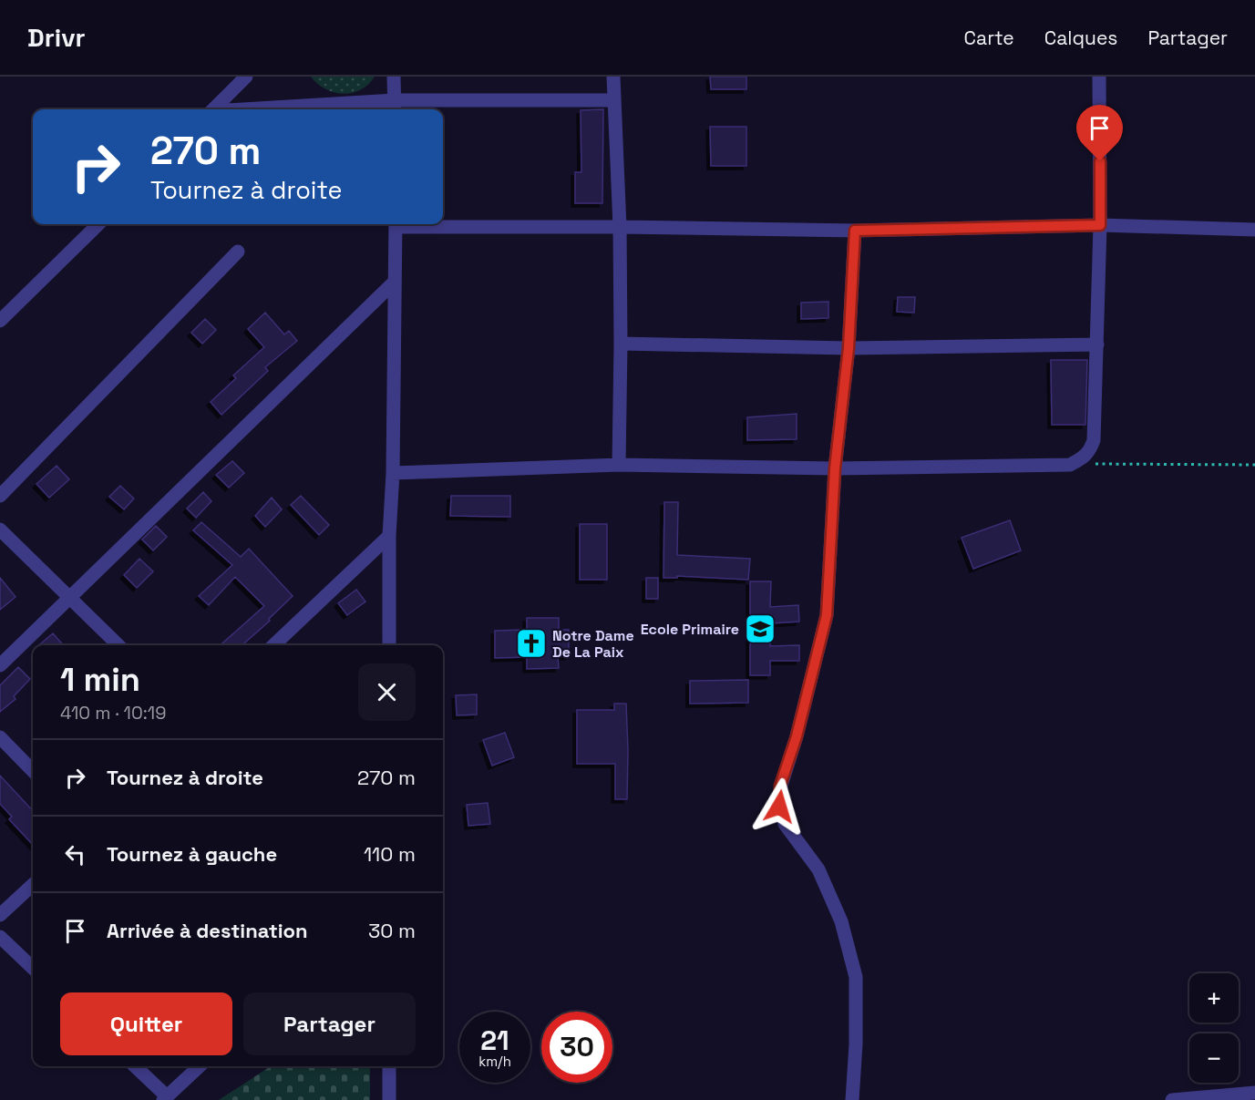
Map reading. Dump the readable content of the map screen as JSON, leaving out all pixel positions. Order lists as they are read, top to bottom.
{
  "places": {
    "school or university": ["Ecole Primaire"],
    "church": ["Notre Dame De La Paix"]
  },
  "page": {
    "header": "Drivr",
    "nav": ["Carte", "Calques", "Partager"],
    "turn": ["270 m", "Tournez à droite"],
    "heading": ["1 min", "410 m · 10:19"],
    "list": [
      {
        "name": "Tournez à droite",
        "value": "270 m"
      },
      {
        "name": "Tournez à gauche",
        "value": "110 m"
      },
      {
        "name": "Arrivée à destination",
        "value": "30 m"
      }
    ],
    "map_buttons": ["+", "−"],
    "buttons": ["Quitter", "Partager"],
    "speed": "21 km/h",
    "limit": "30"
  }
}
